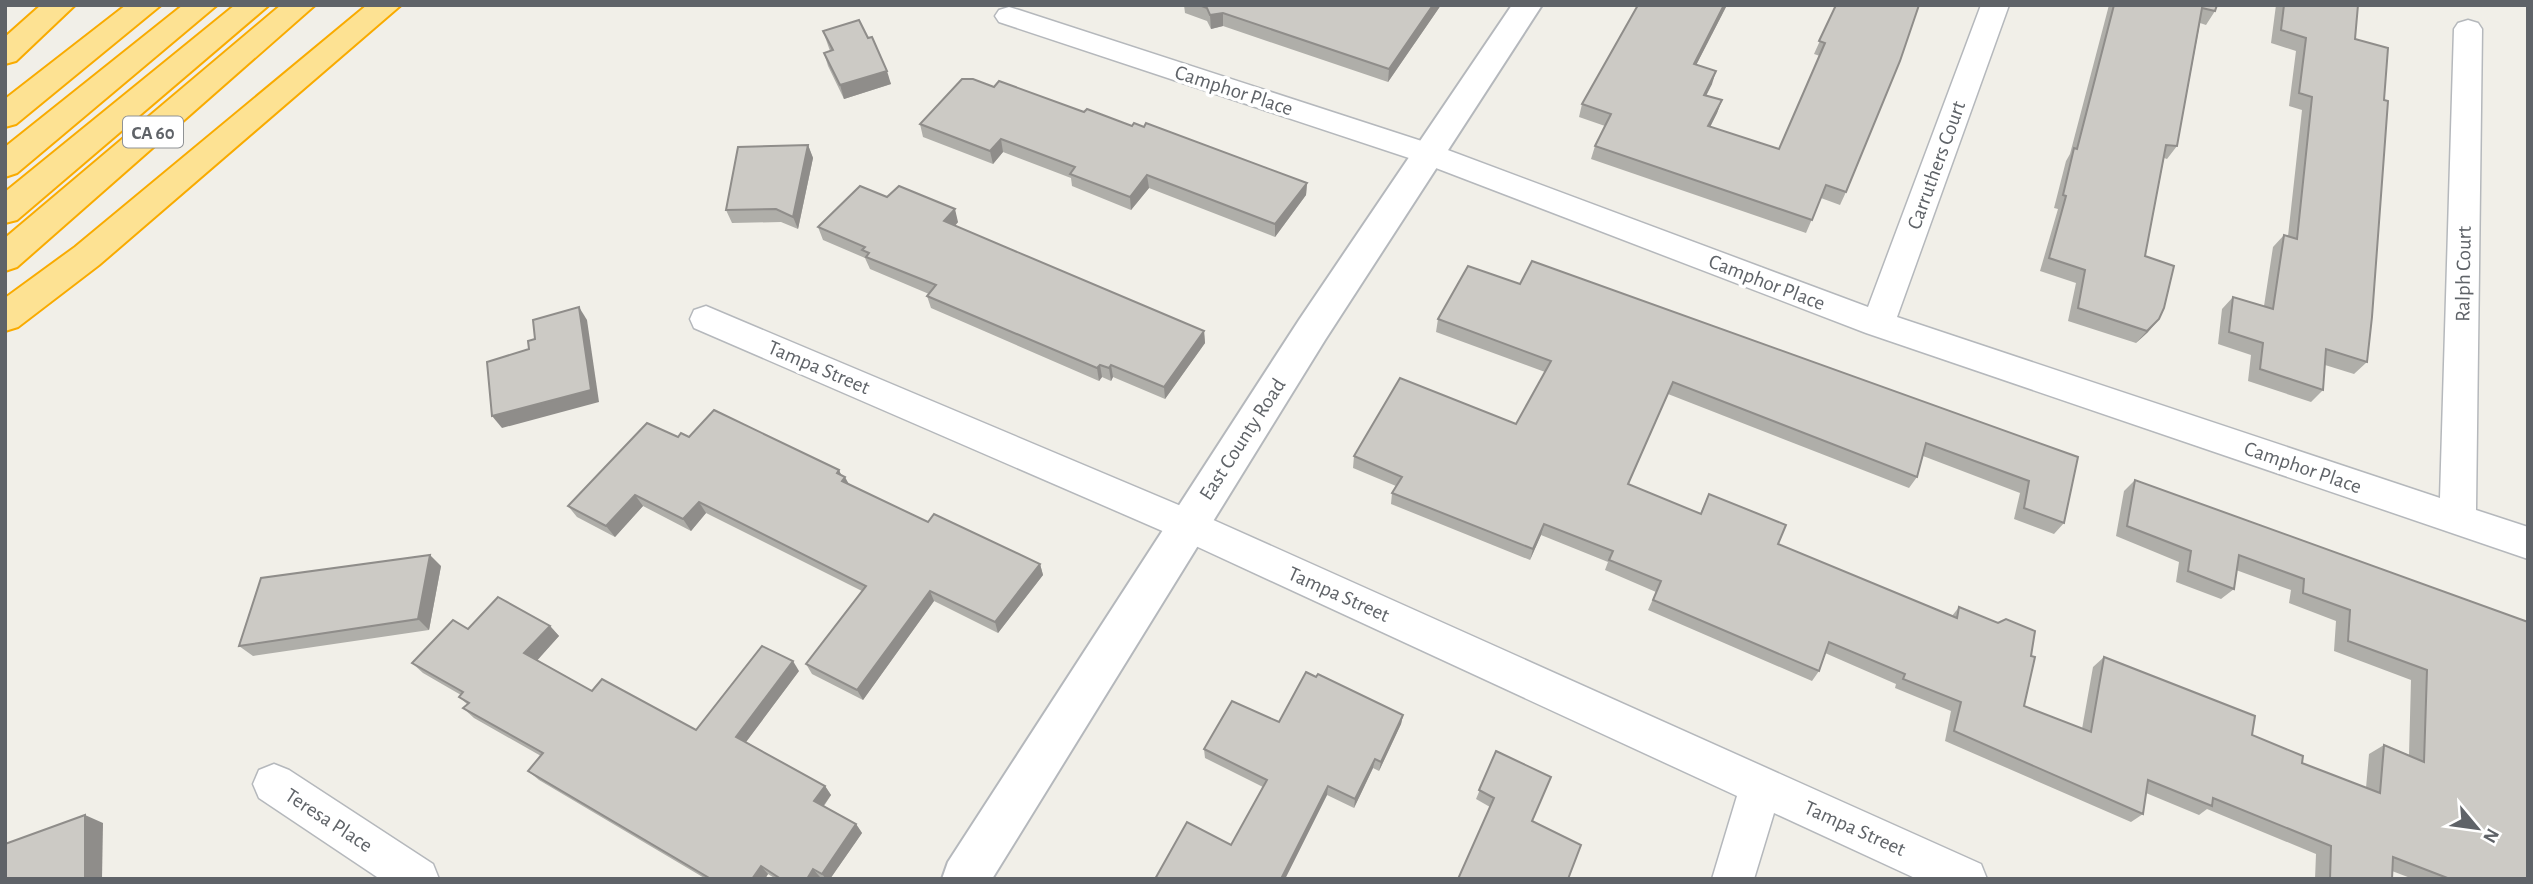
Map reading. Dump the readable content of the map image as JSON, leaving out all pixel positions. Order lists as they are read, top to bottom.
{
  "streets": {
    "highway": ["CA 60"],
    "street": [
      "Camphor Place",
      "Carruthers Court",
      "Ralph Court",
      "Tampa Street",
      "East County Road",
      "Teresa Place"
    ]
  },
  "crossings": [
    ["Camphor Place", "Carruthers Court"],
    ["Camphor Place", "Ralph Court"],
    ["Camphor Place", "East County Road"],
    ["Tampa Street", "East County Road"]
  ],
  "north": "bottom right"
}
